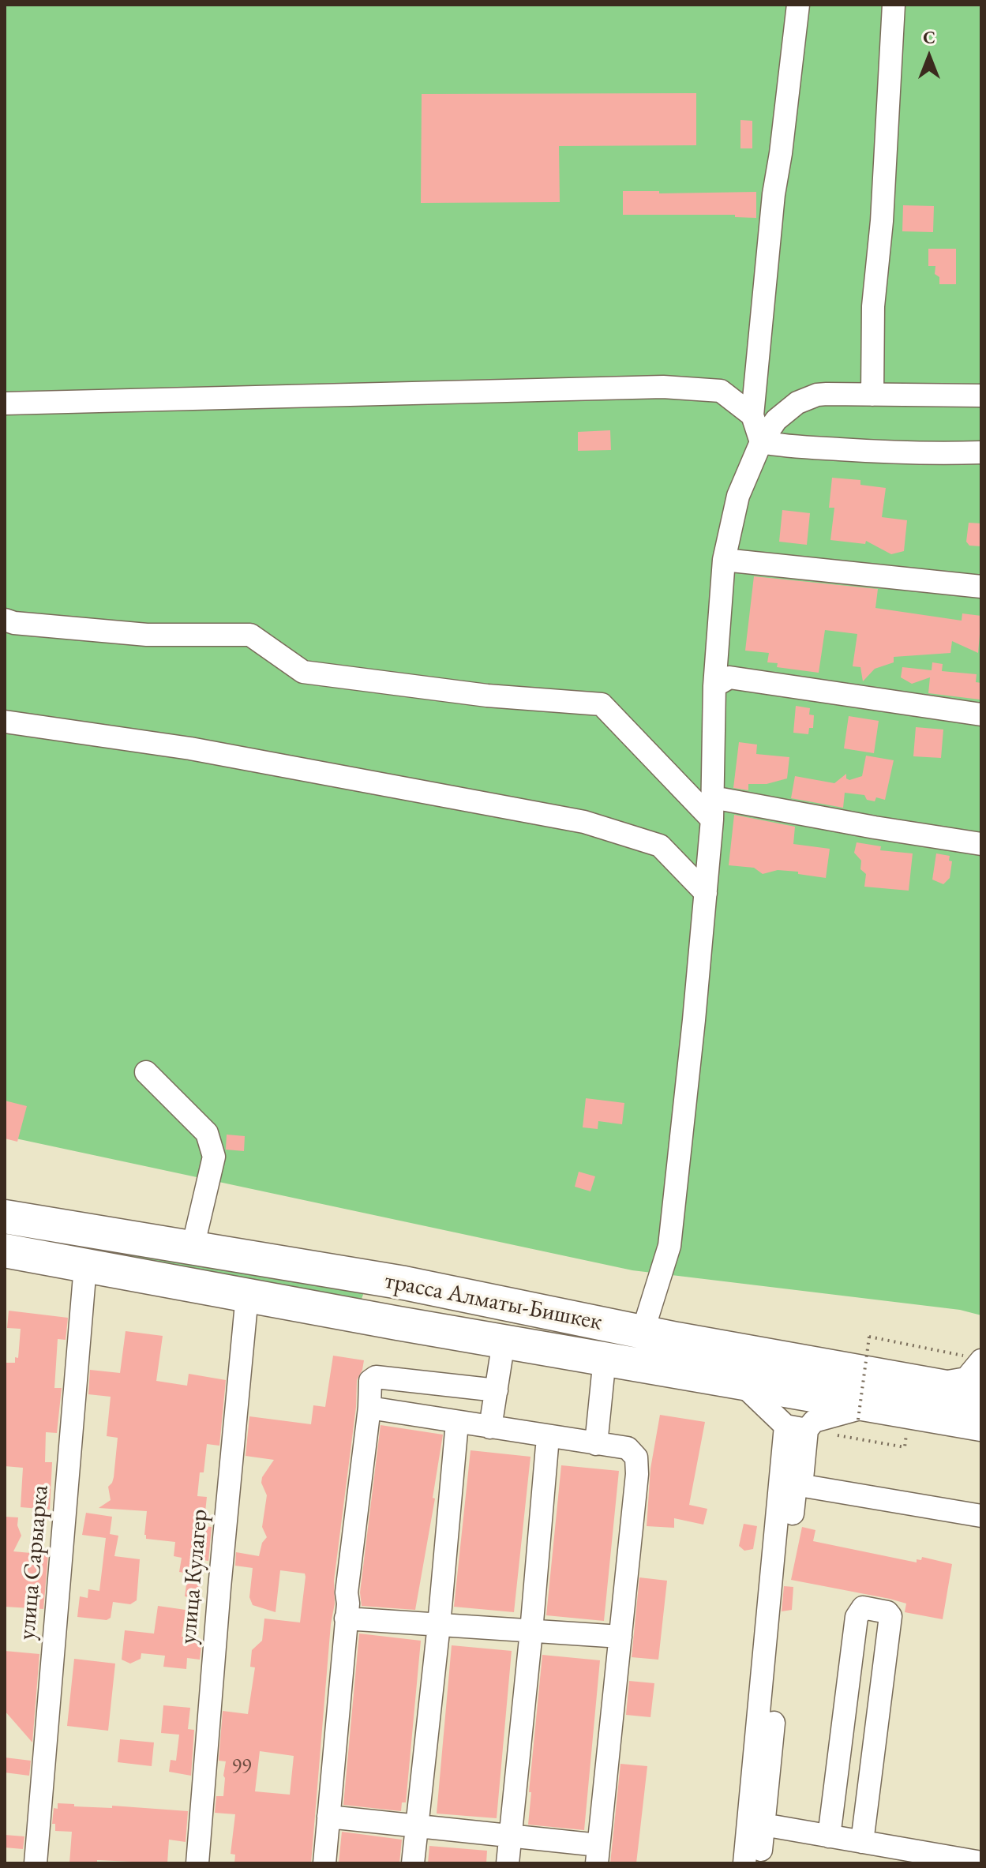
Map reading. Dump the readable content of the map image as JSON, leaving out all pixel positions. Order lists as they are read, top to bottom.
{
  "streets": {
    "highway": ["трасса Алматы-Бишкек"],
    "street": ["улица Сарыарка", "улица Кулагер"]
  },
  "crossings": [
    ["трасса Алматы-Бишкек", "улица Сарыарка"],
    ["трасса Алматы-Бишкек", "улица Кулагер"]
  ],
  "house_numbers": ["99"],
  "north": "top"
}
